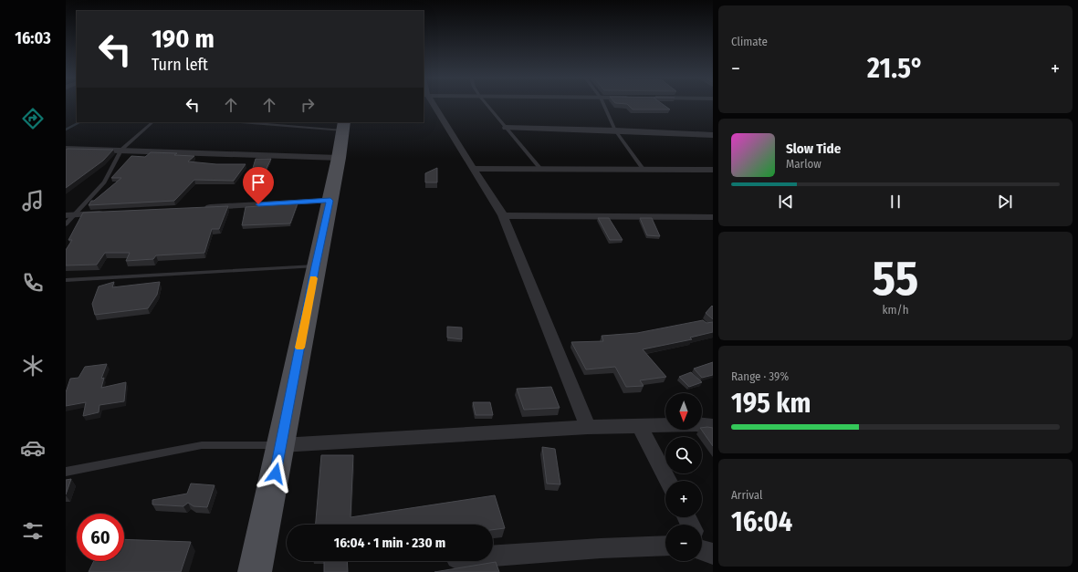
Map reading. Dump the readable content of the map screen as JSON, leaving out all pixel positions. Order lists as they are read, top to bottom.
{
  "north": "bottom",
  "page": {
    "tabs": "16:03",
    "tile": [
      "Climate",
      ["55", "km/h"],
      ["Range · 39%", "195 km"],
      ["Arrival", "16:04"]
    ],
    "turn": ["190 m", "Turn left"],
    "heat": ["−", "21.5°", "+"],
    "song": ["Slow Tide", "Marlow"],
    "map_buttons": ["+", "−"],
    "limit": "60",
    "trip": "16:04 · 1 min · 230 m"
  }
}
